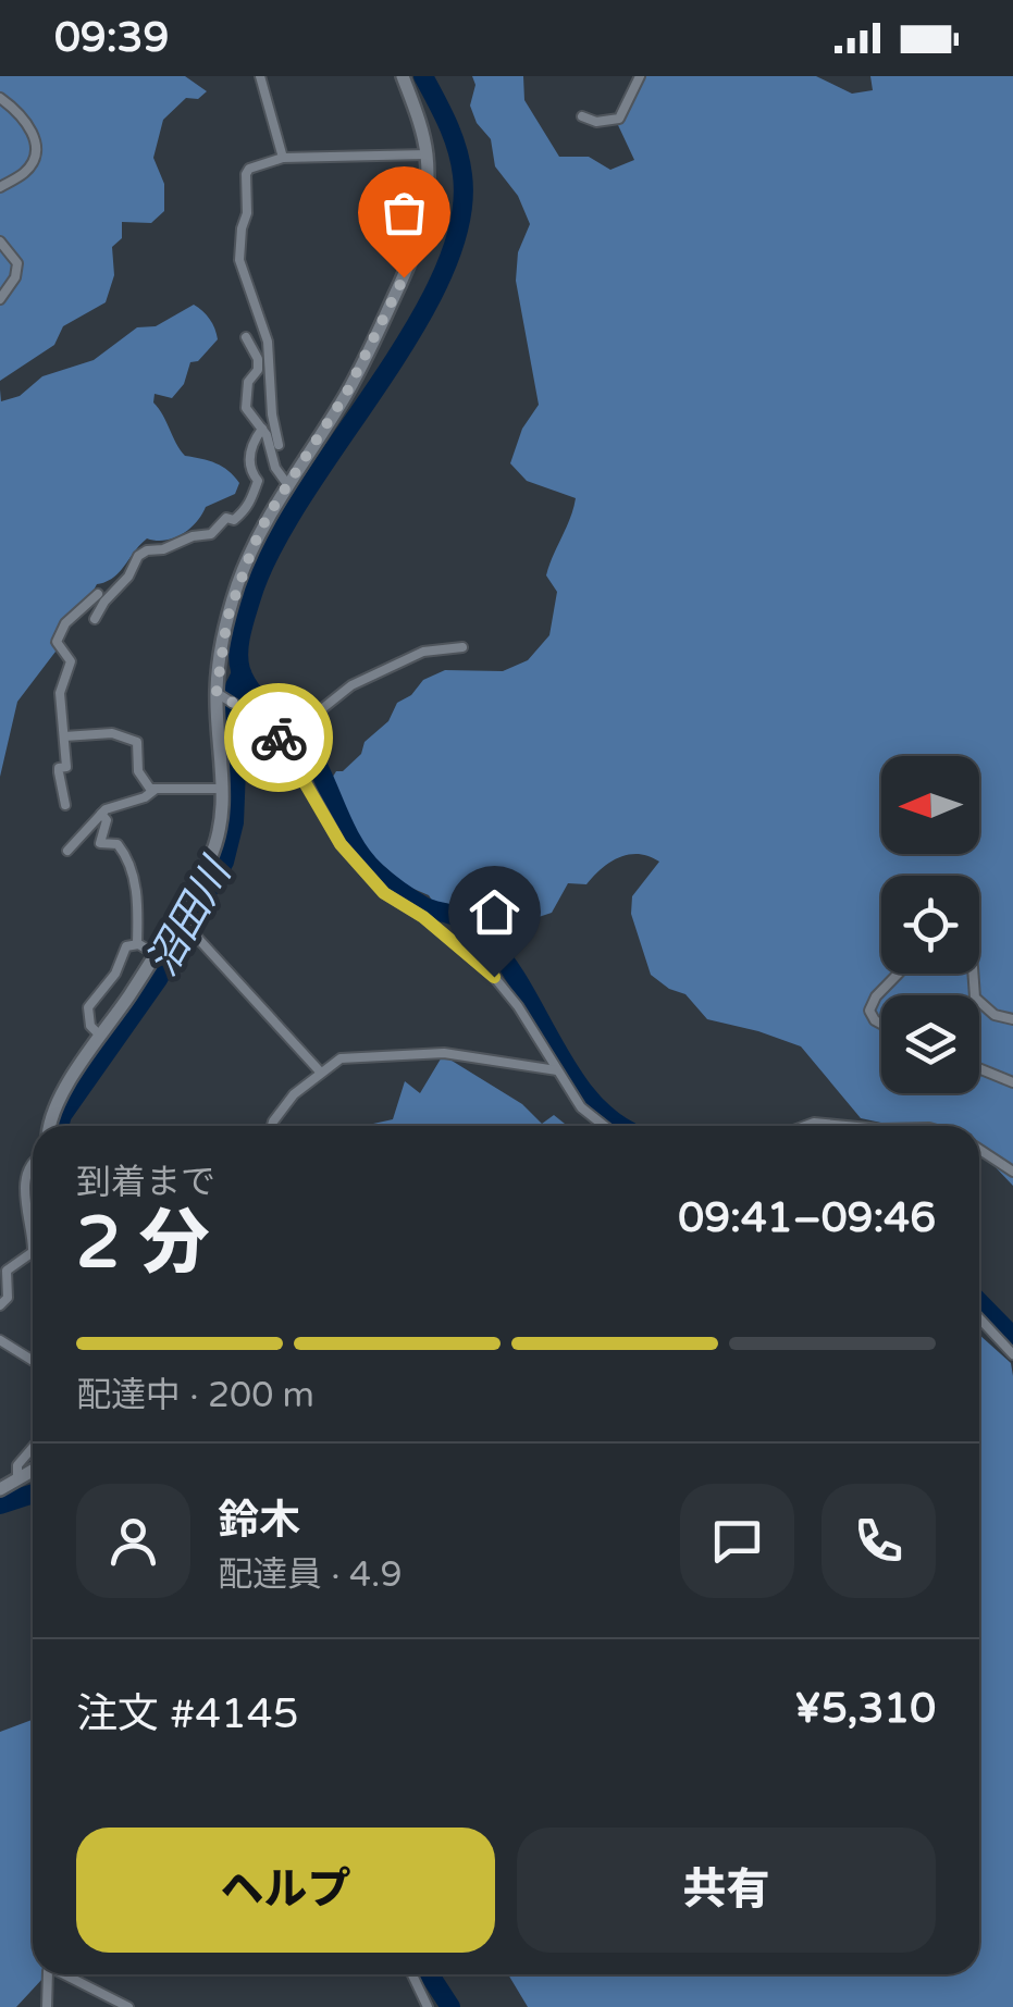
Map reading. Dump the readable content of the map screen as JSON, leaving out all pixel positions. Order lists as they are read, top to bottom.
{
  "water": ["沼田川"],
  "north": "left",
  "page": {
    "status": "09:39",
    "heading": ["2 分", "到着まで", "09:41–09:46"],
    "panel": [
      "鈴木",
      "配達員 · 4.9",
      "注文 #4145",
      "¥5,310"
    ],
    "bar": "配達中 · 200 m",
    "buttons": ["ヘルプ", "共有"]
  }
}
